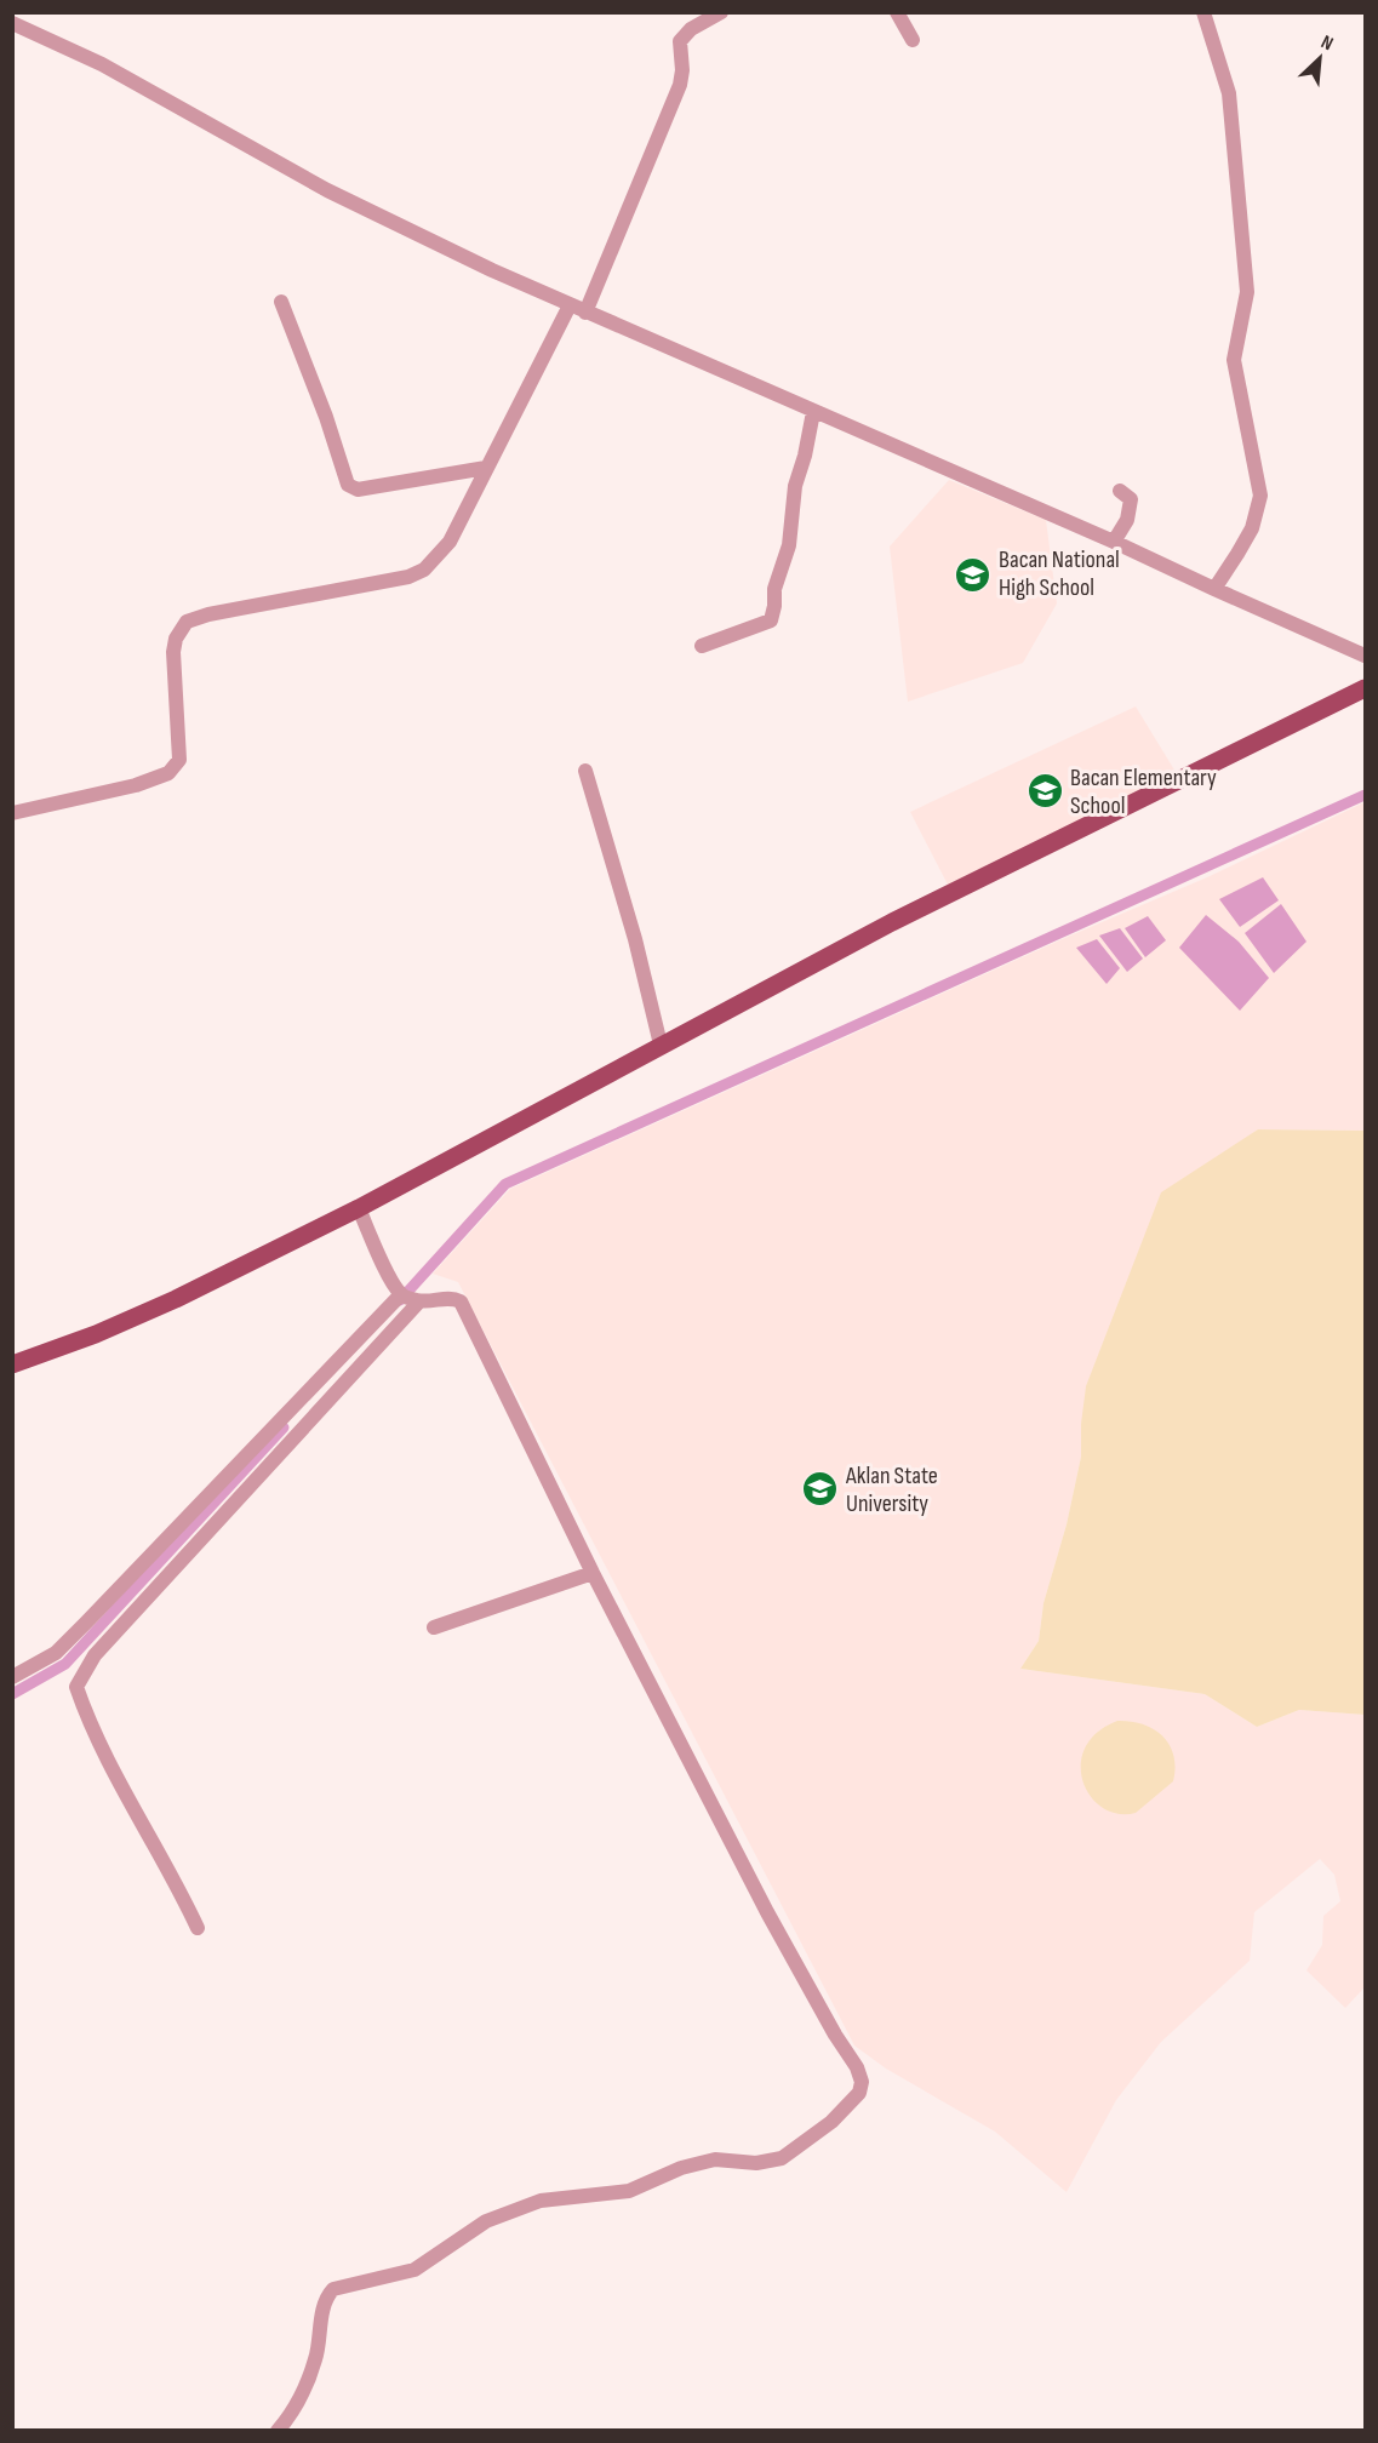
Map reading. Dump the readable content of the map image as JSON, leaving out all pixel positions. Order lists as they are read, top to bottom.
{
  "places": {
    "school or university": ["Bacan National High School", "Bacan Elementary School", "Aklan State University"]
  },
  "north": "top right"
}
